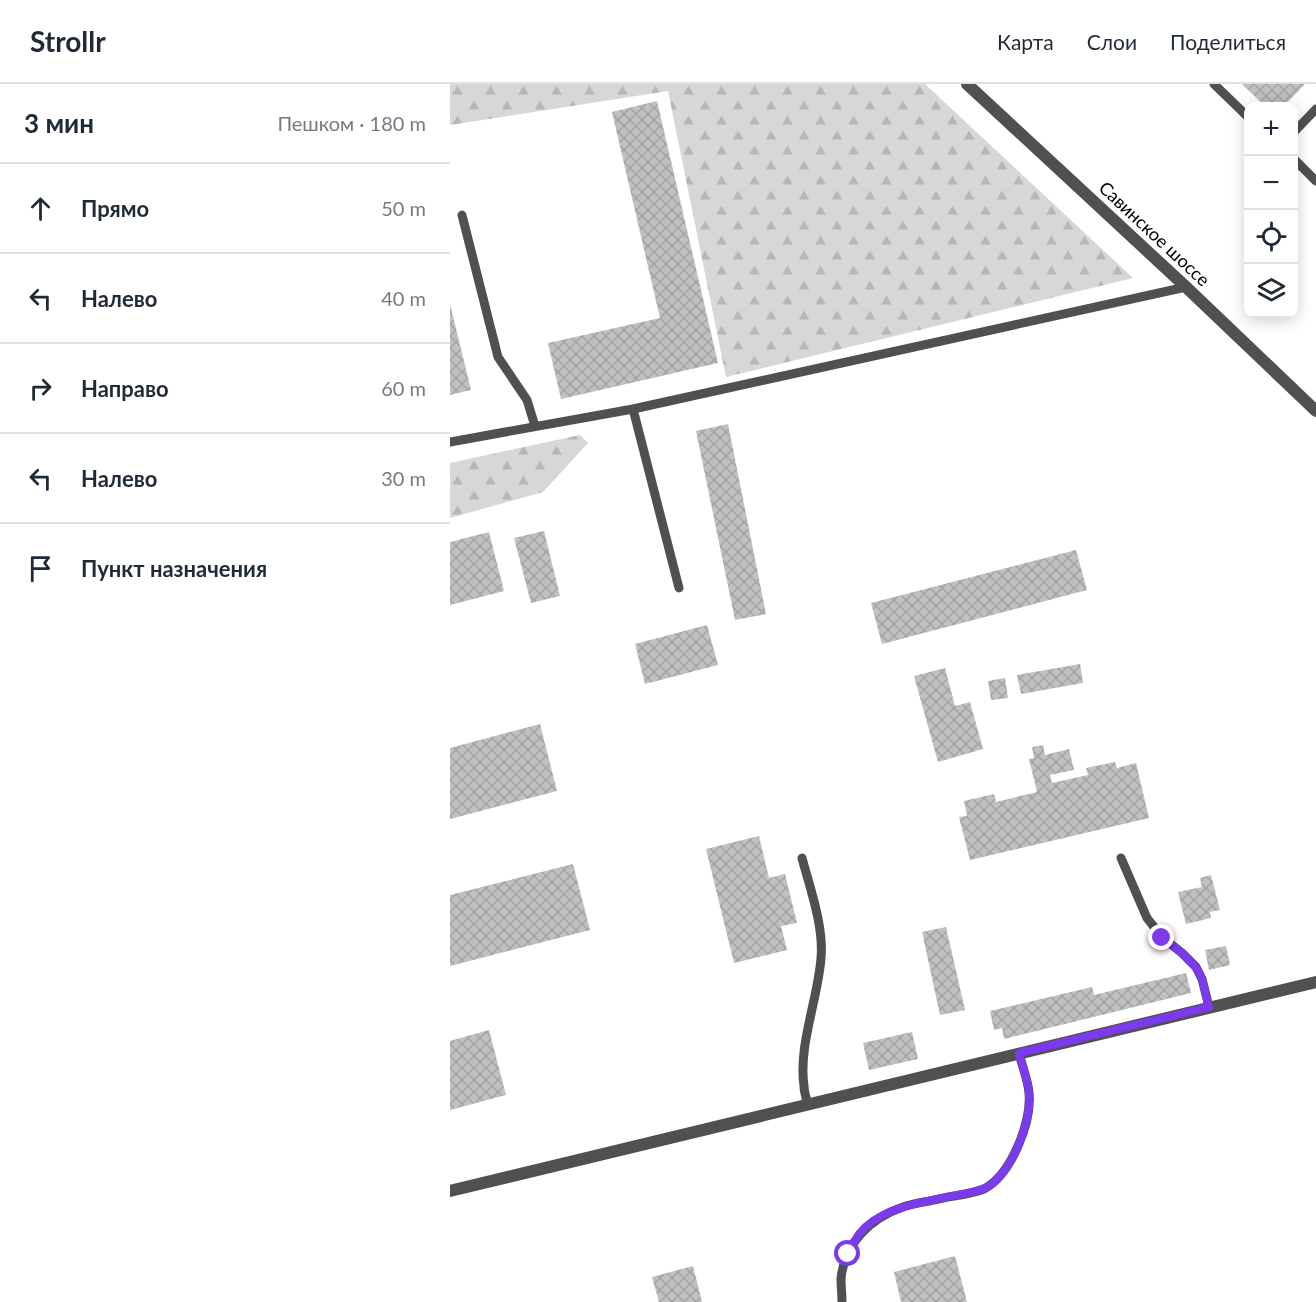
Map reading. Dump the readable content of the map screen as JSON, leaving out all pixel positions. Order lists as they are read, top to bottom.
{
  "streets": {
    "street": ["Савинское шоссе"]
  },
  "page": {
    "header": "Strollr",
    "nav": ["Карта", "Слои", "Поделиться"],
    "heading": ["3 мин", "Пешком · 180 m"],
    "map_buttons": ["+", "−"],
    "list": [
      ["Прямо", "50 m"],
      ["Налево", "40 m"],
      ["Направо", "60 m"],
      ["Налево", "30 m"],
      "Пункт назначения"
    ]
  }
}
